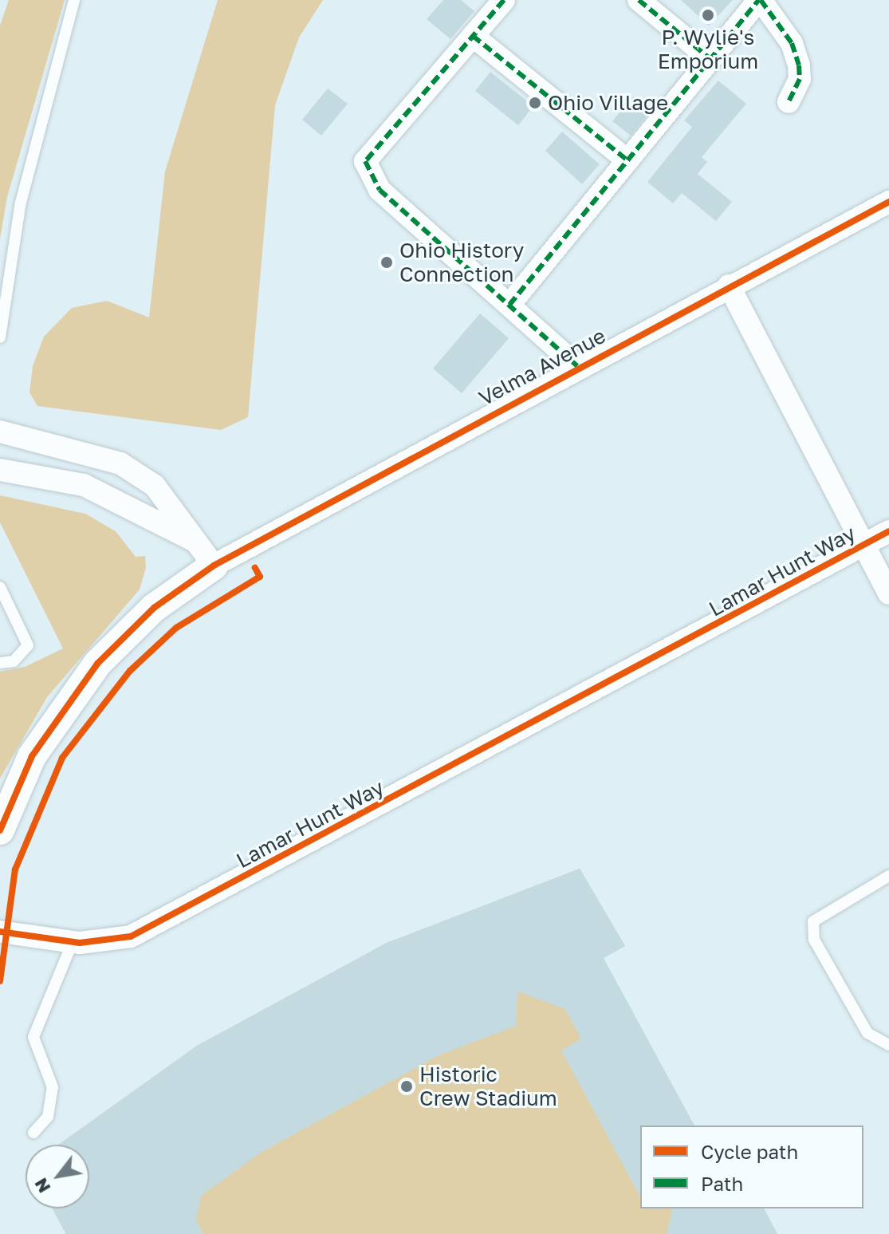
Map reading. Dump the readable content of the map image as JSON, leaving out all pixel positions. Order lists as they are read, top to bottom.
{
  "streets": {
    "street": ["Velma Avenue", "Lamar Hunt Way"]
  },
  "places": [
    "P. Wylie's Emporium",
    "Ohio Village",
    "Ohio History Connection",
    "Historic Crew Stadium"
  ],
  "legend": ["Cycle path", "Path"],
  "north": "bottom left"
}
